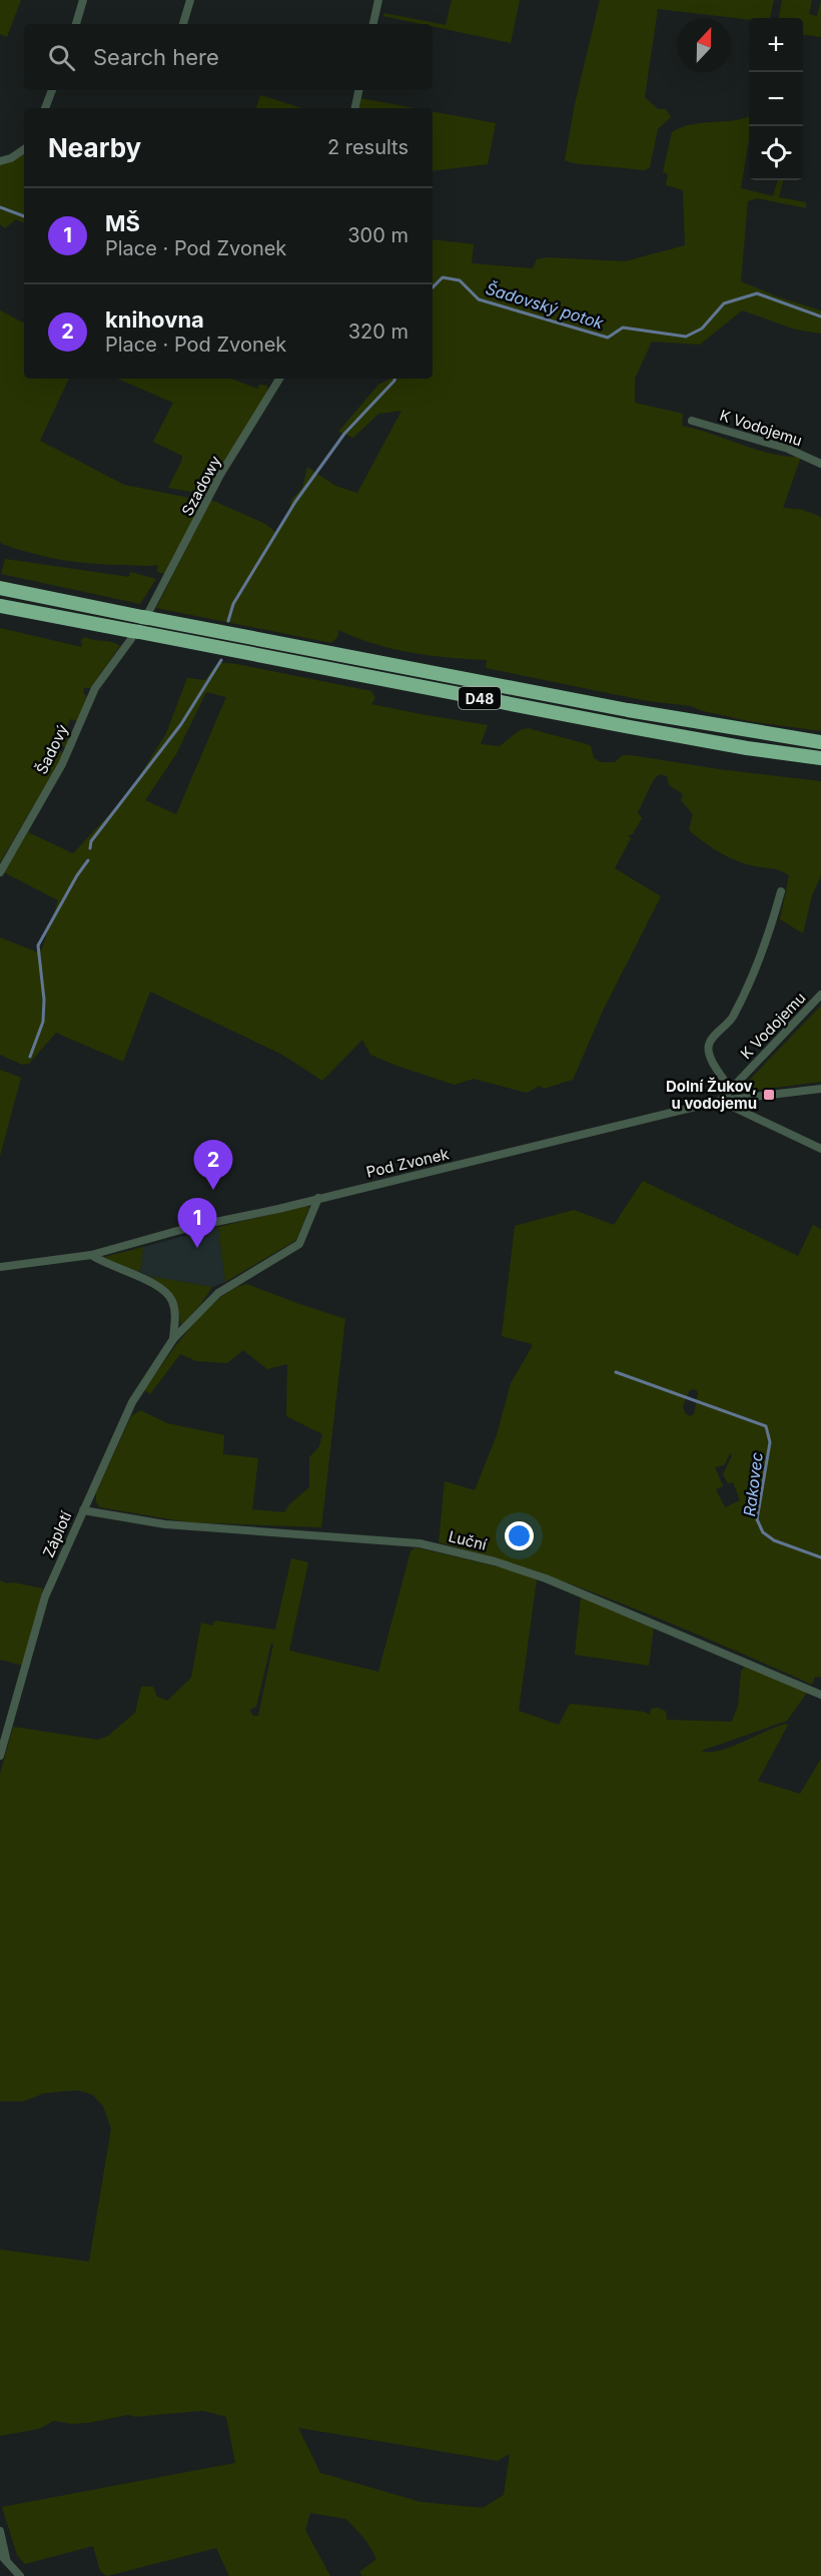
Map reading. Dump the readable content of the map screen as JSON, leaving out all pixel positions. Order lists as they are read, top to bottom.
{
  "streets": {
    "highway": ["D48"],
    "street": [
      "K Vodojemu",
      "Szadowy",
      "Šadový",
      "Pod Zvonek",
      "Záplotí",
      "Luční"
    ]
  },
  "crossings": [
    ["K Vodojemu", "Pod Zvonek"],
    ["Szadowy", "D48"],
    ["D48", "Šadový"],
    ["Pod Zvonek", "Záplotí"],
    ["Záplotí", "Luční"]
  ],
  "water": ["Šadovský potok", "Rakovec"],
  "places": {
    "transit": ["Dolní Žukov, u vodojemu"]
  },
  "north": "top",
  "page": {
    "map_buttons": ["+", "−"],
    "search": "Search here",
    "heading": ["Nearby", "2 results"],
    "list": [
      {
        "mark": "1",
        "name": "MŠ",
        "note": "Place · Pod Zvonek",
        "value": "300 m"
      },
      {
        "mark": "2",
        "name": "knihovna",
        "note": "Place · Pod Zvonek",
        "value": "320 m"
      }
    ],
    "pins": ["2", "1"]
  }
}
